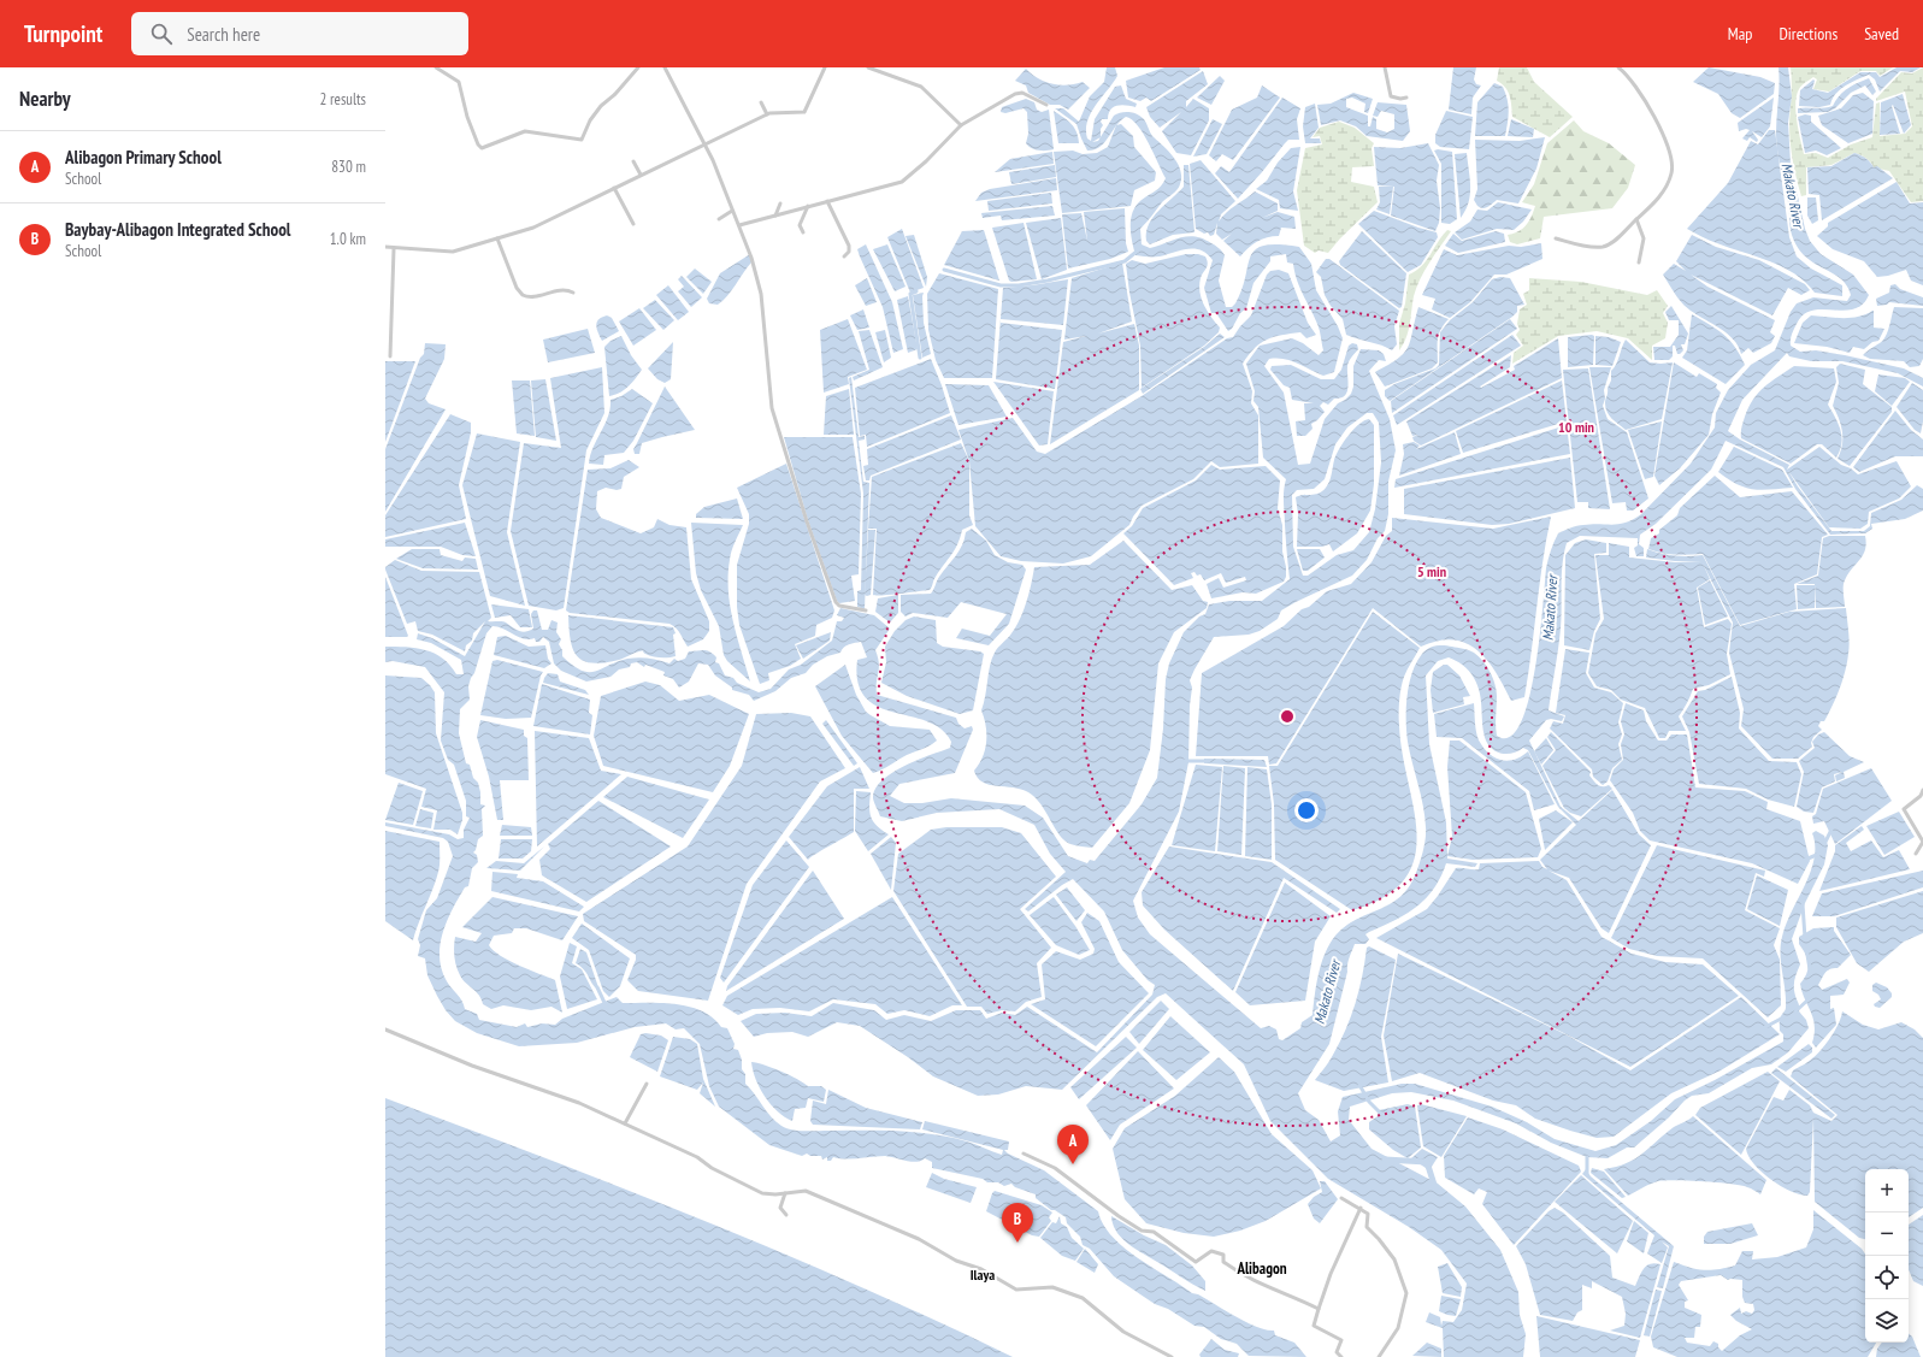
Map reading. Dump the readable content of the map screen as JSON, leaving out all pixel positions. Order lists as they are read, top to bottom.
{
  "districts": ["Alibagon", "Ilaya"],
  "water": ["Makato River"],
  "page": {
    "header": "Turnpoint",
    "search": "Search here",
    "nav": ["Map", "Directions", "Saved"],
    "heading": ["Nearby", "2 results"],
    "list": [
      {
        "mark": "A",
        "name": "Alibagon Primary School",
        "note": "School",
        "value": "830 m"
      },
      {
        "mark": "B",
        "name": "Baybay-Alibagon Integrated School",
        "note": "School",
        "value": "1.0 km"
      }
    ],
    "pins": ["A", "B"],
    "map_buttons": ["+", "−"]
  },
  "rings": ["10 min", "5 min"]
}
